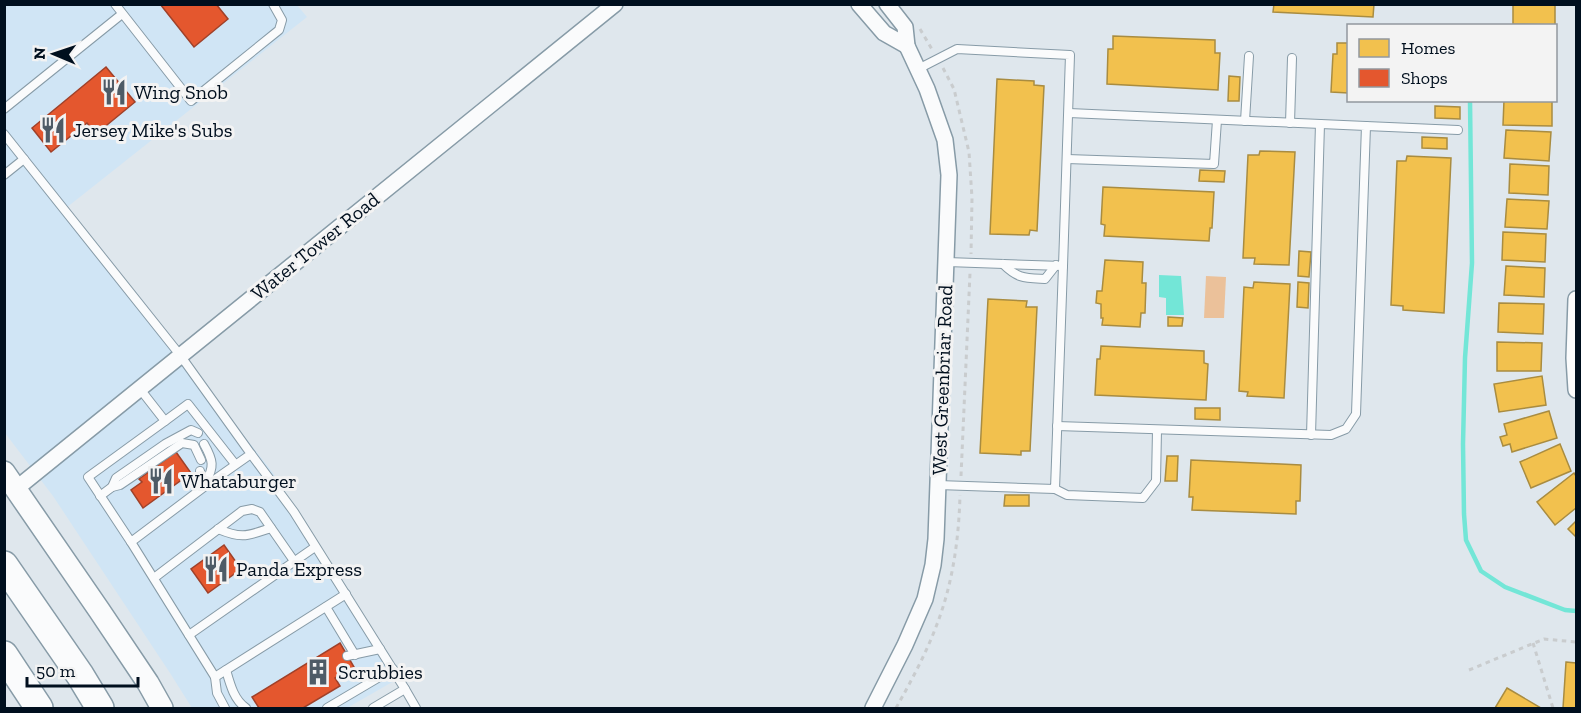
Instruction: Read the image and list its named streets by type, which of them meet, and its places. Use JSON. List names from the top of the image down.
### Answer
{
  "streets": {
    "street": ["Water Tower Road", "West Greenbriar Road"]
  },
  "places": {
    "restaurant": [
      "Wing Snob",
      "Jersey Mike's Subs",
      "Whataburger",
      "Panda Express"
    ],
    "building": ["Scrubbies"]
  },
  "legend": ["Homes", "Shops"],
  "scale_bar": "50 m",
  "north": "left"
}
